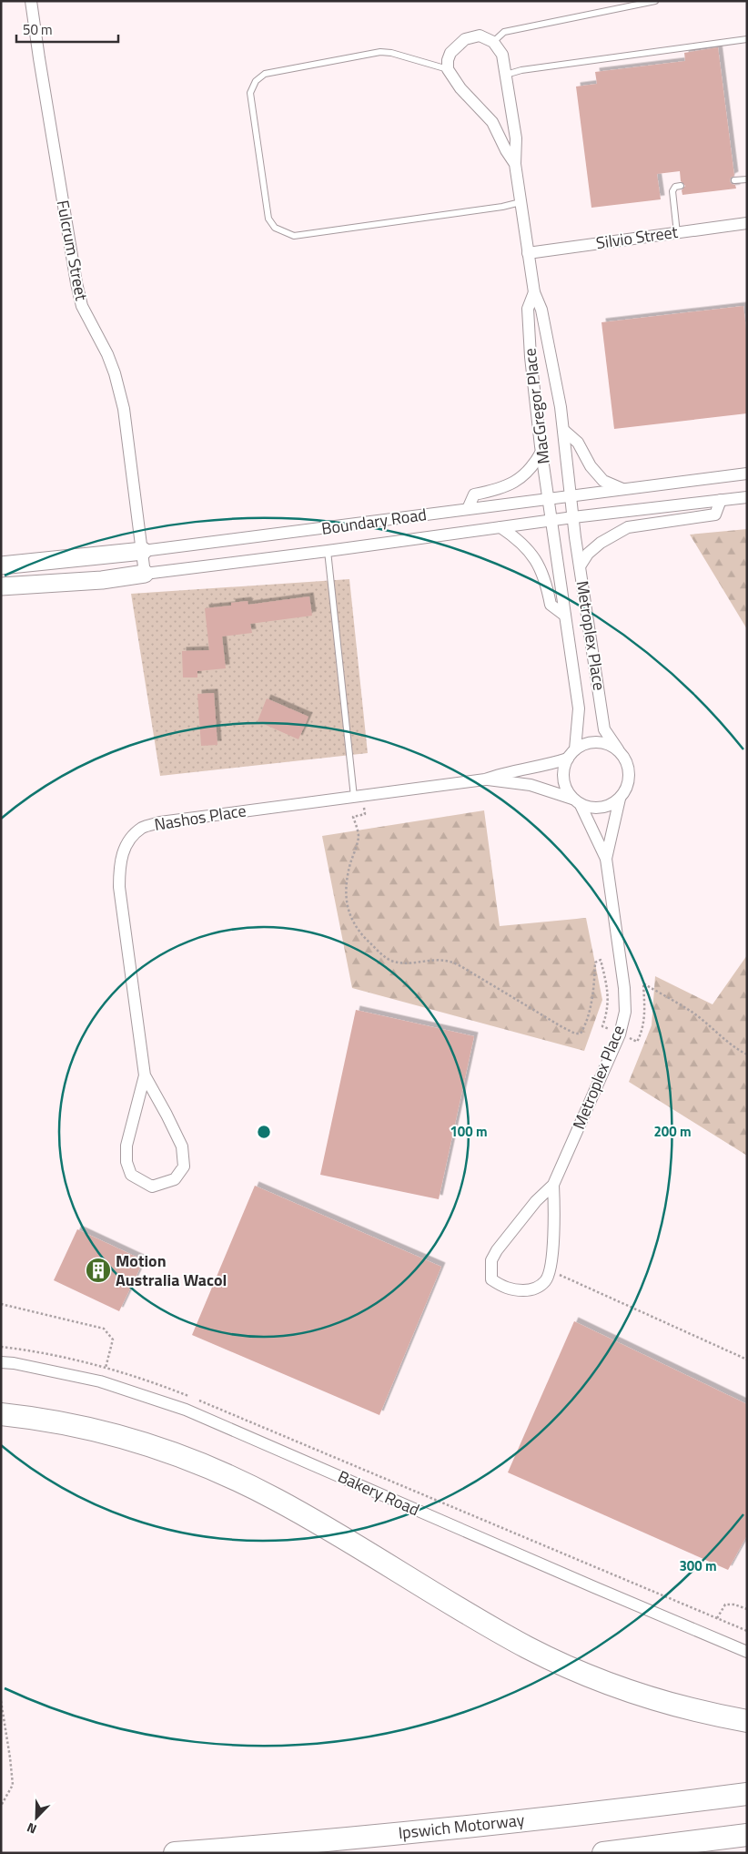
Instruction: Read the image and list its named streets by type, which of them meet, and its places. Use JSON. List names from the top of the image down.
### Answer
{
  "streets": {
    "highway": ["Ipswich Motorway"],
    "street": [
      "Silvio Street",
      "Fulcrum Street",
      "MacGregor Place",
      "Boundary Road",
      "Metroplex Place",
      "Nashos Place",
      "Bakery Road"
    ]
  },
  "crossings": [
    ["Silvio Street", "MacGregor Place"],
    ["Fulcrum Street", "Boundary Road"],
    ["MacGregor Place", "Boundary Road"],
    ["MacGregor Place", "Metroplex Place"],
    ["Boundary Road", "Metroplex Place"],
    ["Metroplex Place", "Nashos Place"]
  ],
  "places": {
    "building": ["Motion Australia Wacol"]
  },
  "scale_bar": "50 m",
  "north": "bottom left",
  "rings": ["100 m", "200 m", "300 m"]
}
